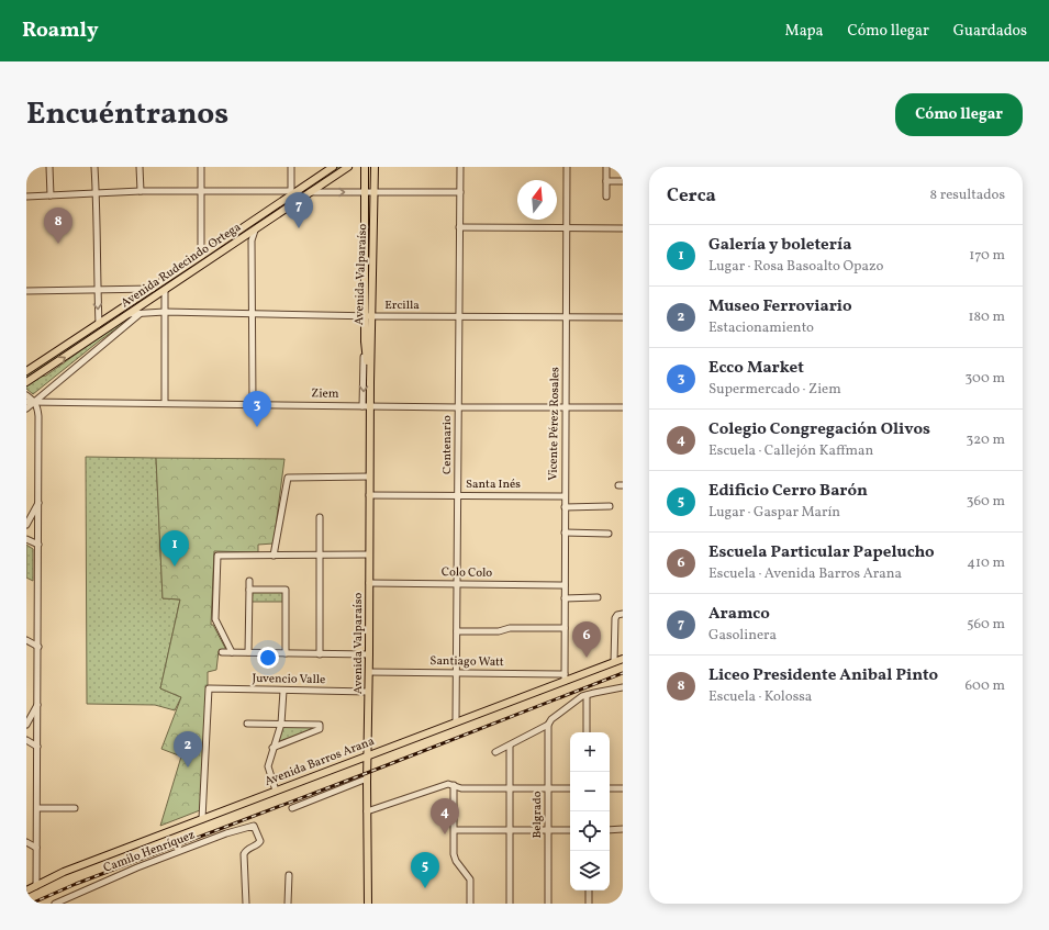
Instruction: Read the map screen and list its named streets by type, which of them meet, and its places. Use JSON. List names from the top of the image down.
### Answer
{
  "streets": {
    "main road": ["Avenida Rudecindo Ortega", "Avenida Valparaíso", "Avenida Barros Arana"],
    "street": [
      "Ercilla",
      "Ziem",
      "Vicente Pérez Rosales",
      "Centenario",
      "Santa Inés",
      "Colo Colo",
      "Santiago Watt",
      "Juvencio Valle",
      "Belgrado",
      "Camilo Henríquez"
    ]
  },
  "crossings": [
    ["Avenida Rudecindo Ortega", "Ercilla"],
    ["Avenida Valparaíso", "Ercilla"],
    ["Avenida Valparaíso", "Ziem"],
    ["Avenida Valparaíso", "Santa Inés"],
    ["Avenida Valparaíso", "Colo Colo"],
    ["Avenida Valparaíso", "Santiago Watt"],
    ["Avenida Valparaíso", "Juvencio Valle"],
    ["Avenida Valparaíso", "Avenida Barros Arana"],
    ["Ercilla", "Vicente Pérez Rosales"],
    ["Ercilla", "Centenario"],
    ["Ziem", "Vicente Pérez Rosales"],
    ["Ziem", "Centenario"],
    ["Vicente Pérez Rosales", "Santa Inés"],
    ["Vicente Pérez Rosales", "Colo Colo"],
    ["Vicente Pérez Rosales", "Santiago Watt"],
    ["Vicente Pérez Rosales", "Avenida Barros Arana"],
    ["Centenario", "Santa Inés"],
    ["Centenario", "Colo Colo"],
    ["Centenario", "Santiago Watt"],
    ["Centenario", "Avenida Barros Arana"],
    ["Santiago Watt", "Avenida Barros Arana"],
    ["Juvencio Valle", "Avenida Barros Arana"]
  ],
  "north": "top",
  "page": {
    "header": "Roamly",
    "nav": ["Mapa", "Cómo llegar", "Guardados"],
    "title": "Encuéntranos",
    "buttons": "Cómo llegar",
    "heading": ["Cerca", "8 resultados"],
    "pins": [
      "7",
      "8",
      "3",
      "1",
      "6",
      "2",
      "4",
      "5"
    ],
    "list": [
      {
        "mark": "1",
        "name": "Galería y boletería",
        "note": "Lugar · Rosa Basoalto Opazo",
        "value": "170 m"
      },
      {
        "mark": "2",
        "name": "Museo Ferroviario",
        "note": "Estacionamiento",
        "value": "180 m"
      },
      {
        "mark": "3",
        "name": "Ecco Market",
        "note": "Supermercado · Ziem",
        "value": "300 m"
      },
      {
        "mark": "4",
        "name": "Colegio Congregación Olivos",
        "note": "Escuela · Callejón Kaffman",
        "value": "320 m"
      },
      {
        "mark": "5",
        "name": "Edificio Cerro Barón",
        "note": "Lugar · Gaspar Marín",
        "value": "360 m"
      },
      {
        "mark": "6",
        "name": "Escuela Particular Papelucho",
        "note": "Escuela · Avenida Barros Arana",
        "value": "410 m"
      },
      {
        "mark": "7",
        "name": "Aramco",
        "note": "Gasolinera",
        "value": "560 m"
      },
      {
        "mark": "8",
        "name": "Liceo Presidente Anibal Pinto",
        "note": "Escuela · Kolossa",
        "value": "600 m"
      }
    ],
    "map_buttons": ["+", "−"]
  }
}
